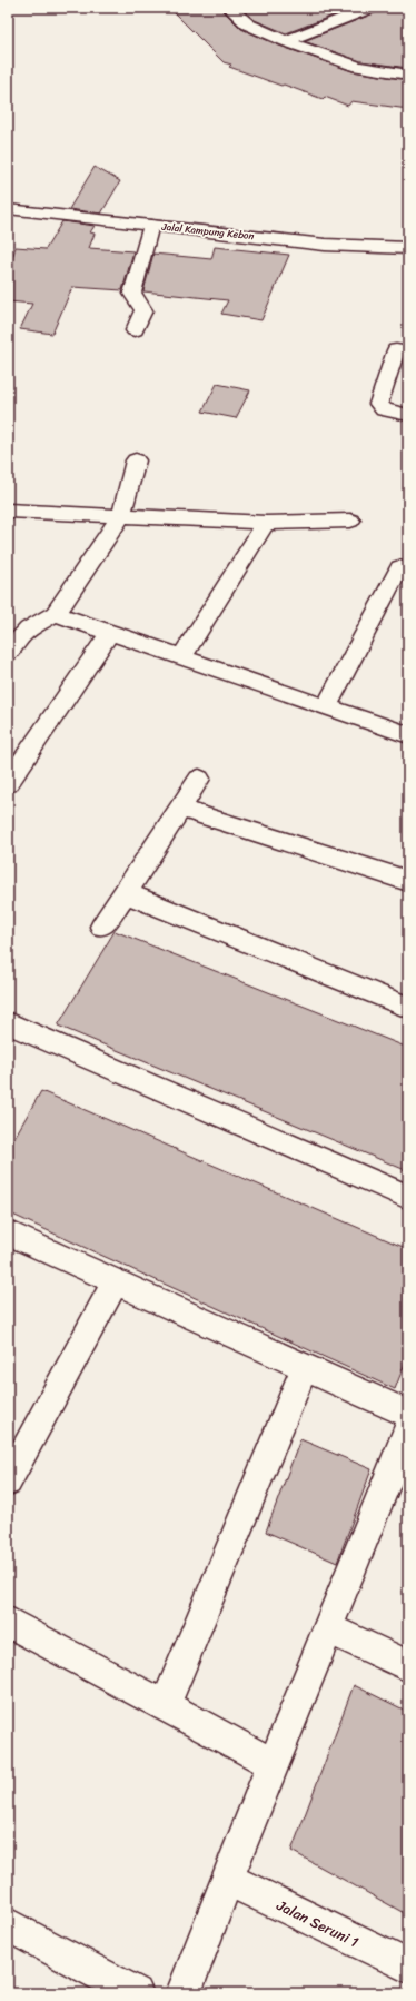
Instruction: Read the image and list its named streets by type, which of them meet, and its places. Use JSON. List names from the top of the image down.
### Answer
{
  "streets": {
    "street": ["Jalal Kampung Kebon", "Jalan Seruni 1"]
  }
}
